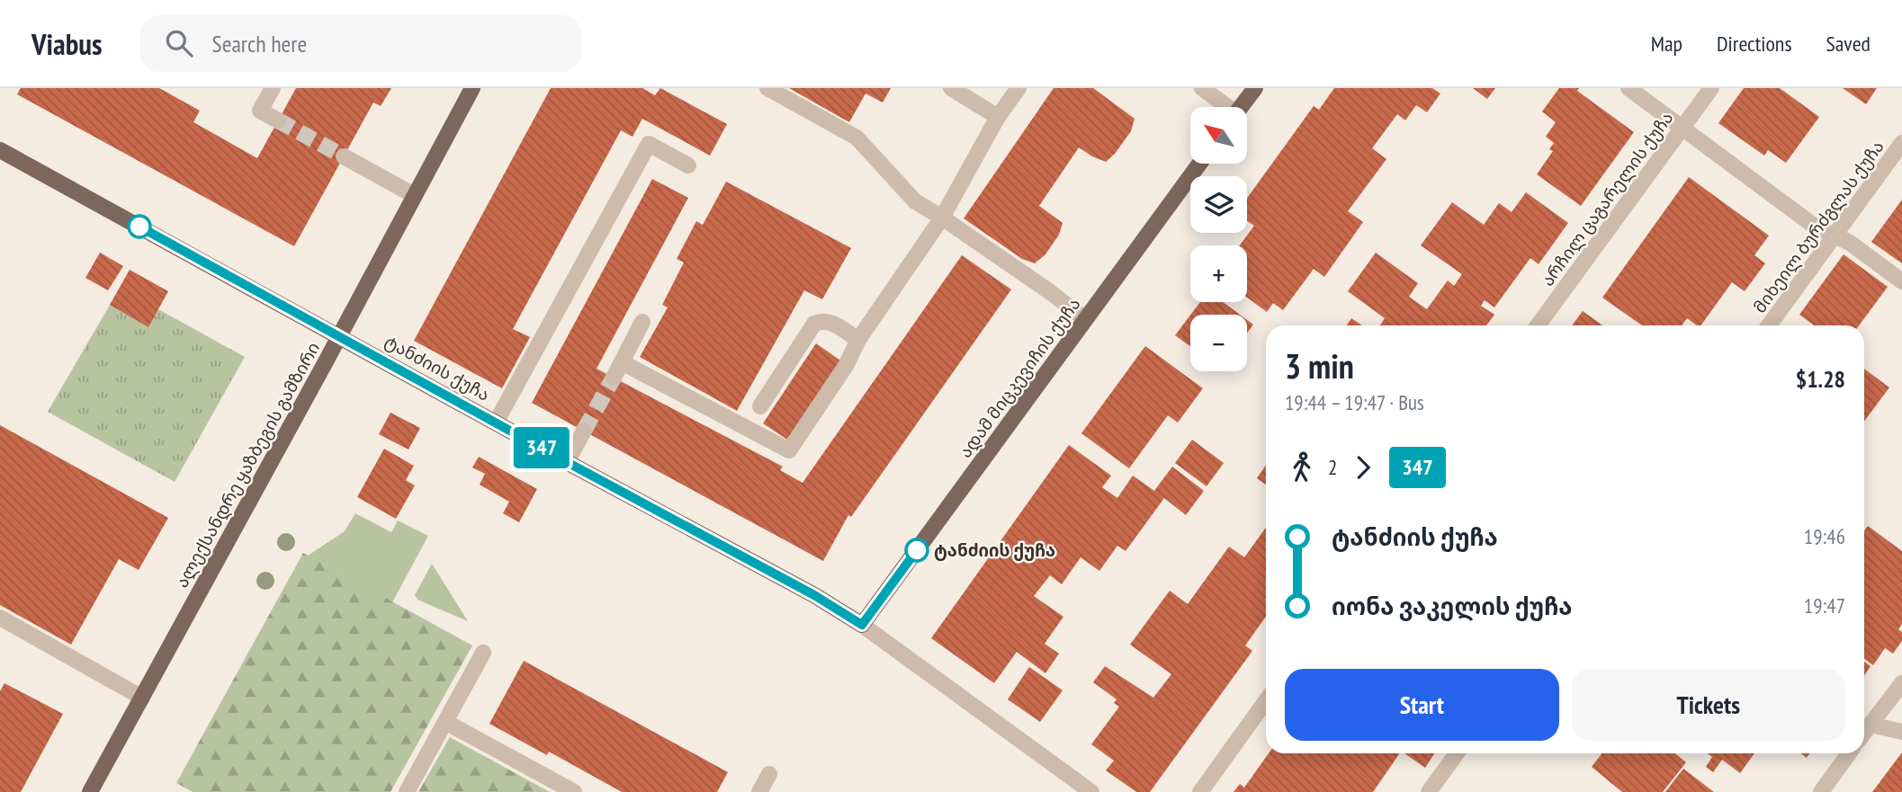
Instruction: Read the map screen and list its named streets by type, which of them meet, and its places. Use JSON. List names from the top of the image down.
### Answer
{
  "streets": {
    "main road": ["ტანძიის ქუჩა", "ადამ მიცკევიჩის ქუჩა", "ალექსანდრე ყაზბეგის გამზირი"],
    "street": ["არჩილ ცაგარელის ქუჩა", "მიხეილ ბურძგლას ქუჩა"]
  },
  "crossings": [
    ["ტანძიის ქუჩა", "ადამ მიცკევიჩის ქუჩა"],
    ["ტანძიის ქუჩა", "ალექსანდრე ყაზბეგის გამზირი"]
  ],
  "places": ["ტანძიის ქუჩა"],
  "lines": ["bus line 347"],
  "north": "top left",
  "page": {
    "header": "Viabus",
    "search": "Search here",
    "nav": ["Map", "Directions", "Saved"],
    "on_map": "347",
    "map_buttons": ["+", "−"],
    "heading": ["3 min", "19:44 – 19:47 · Bus", "$1.28"],
    "legs": ["2", "347"],
    "list": [
      {
        "name": "ტანძიის ქუჩა",
        "value": "19:46"
      },
      {
        "name": "იონა ვაკელის ქუჩა",
        "value": "19:47"
      }
    ],
    "buttons": ["Start", "Tickets"]
  }
}
